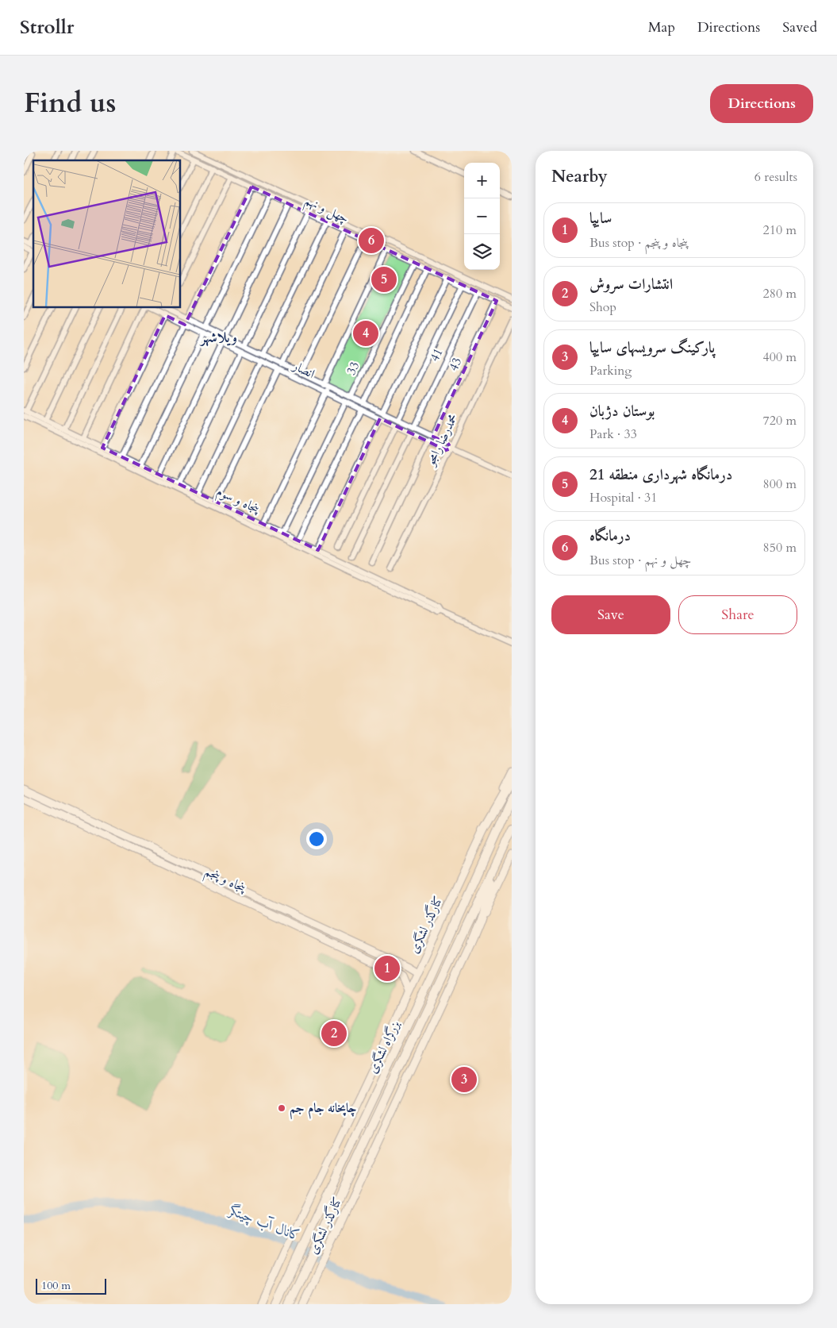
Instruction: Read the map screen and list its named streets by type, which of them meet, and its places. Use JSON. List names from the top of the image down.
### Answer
{
  "streets": {
    "highway": ["بزرگراه لشگری"],
    "main road": ["پنجاه و پنجم", "کنارگذر لشگری"],
    "street": [
      "چهل و نهم",
      "41",
      "43",
      "33",
      "انصار",
      "محمدرضا رامجو",
      "پنجاه و سوم"
    ]
  },
  "crossings": [
    ["چهل و نهم", "41"],
    ["چهل و نهم", "43"],
    ["چهل و نهم", "33"],
    ["41", "انصار"],
    ["43", "انصار"],
    ["33", "انصار"],
    ["انصار", "محمدرضا رامجو"],
    ["پنجاه و پنجم", "کنارگذر لشگری"]
  ],
  "districts": ["ویلاشهر"],
  "water": ["کانال آب چیتگر"],
  "places": ["چاپخانه جام جم"],
  "scale_bar": "100 m",
  "page": {
    "header": "Strollr",
    "nav": ["Map", "Directions", "Saved"],
    "title": "Find us",
    "buttons": [
      "Directions",
      ["Save", "Share"]
    ],
    "heading": ["Nearby", "6 results"],
    "map_buttons": ["+", "−"],
    "list": [
      {
        "mark": "1",
        "name": "سایپا",
        "note": "Bus stop · پنجاه و پنجم",
        "value": "210 m"
      },
      {
        "mark": "2",
        "name": "انتشارات سروش",
        "note": "Shop",
        "value": "280 m"
      },
      {
        "mark": "3",
        "name": "پارکینگ سرویسهای سایپا",
        "note": "Parking",
        "value": "400 m"
      },
      {
        "mark": "4",
        "name": "بوستان دژبان",
        "note": "Park · 33",
        "value": "720 m"
      },
      {
        "mark": "5",
        "name": "درمانگاه شهرداری منطقه 21",
        "note": "Hospital · 31",
        "value": "800 m"
      },
      {
        "mark": "6",
        "name": "درمانگاه",
        "note": "Bus stop · چهل و نهم",
        "value": "850 m"
      }
    ],
    "pins": [
      "6",
      "5",
      "4",
      "1",
      "2",
      "3"
    ],
    "scale": "100 m"
  }
}
